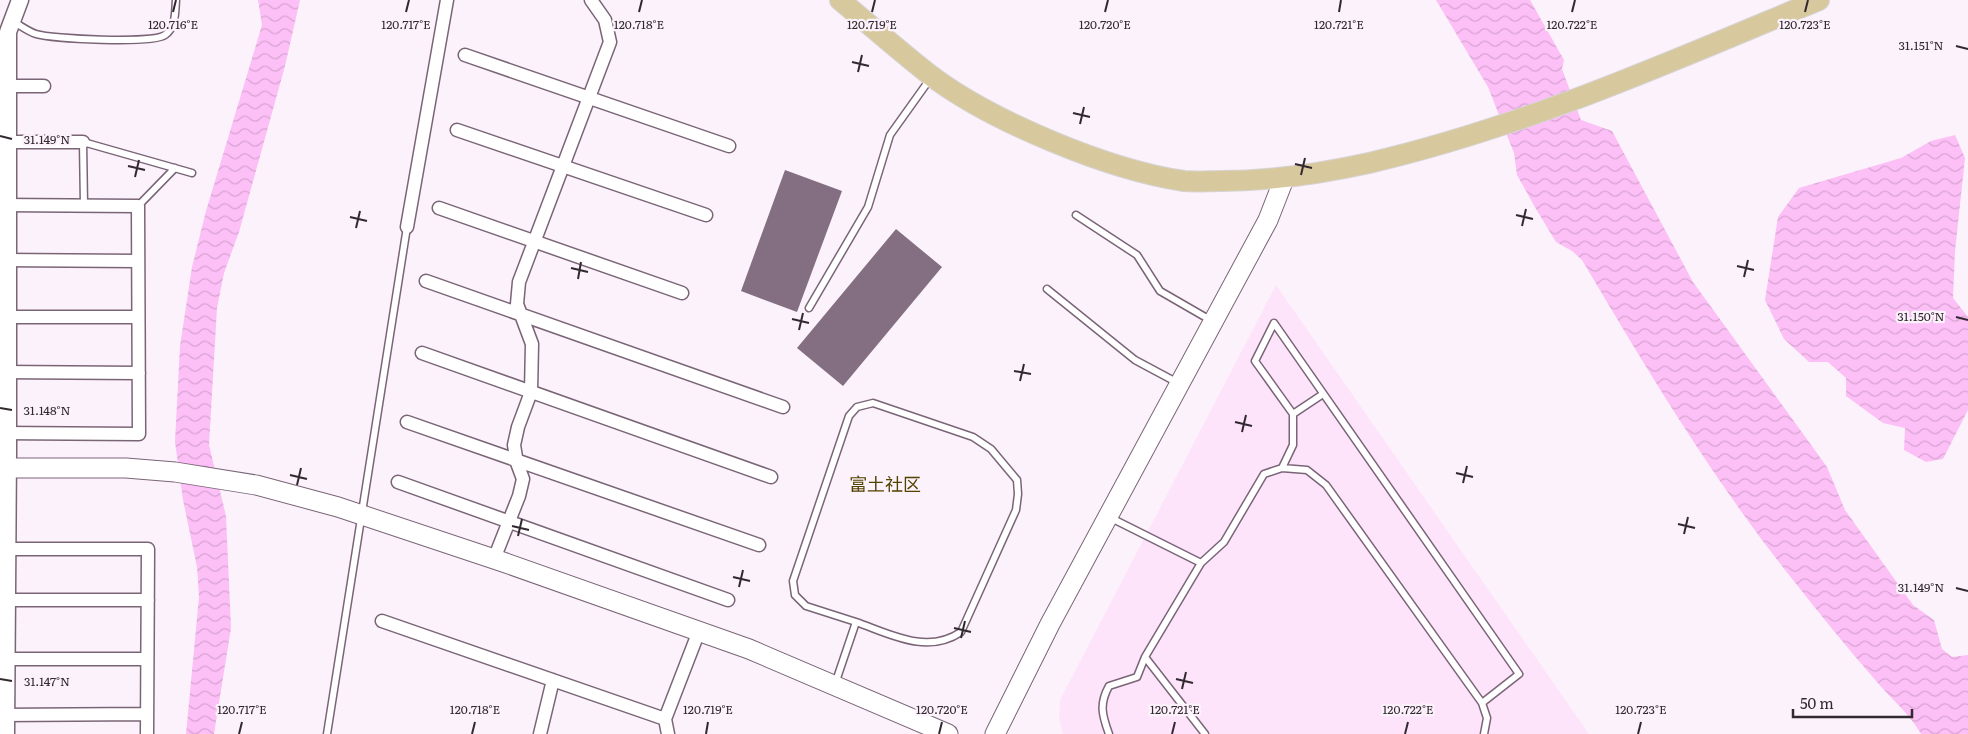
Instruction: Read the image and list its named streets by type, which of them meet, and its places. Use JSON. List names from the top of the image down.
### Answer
{
  "districts": ["富土社区"],
  "scale_bar": "50 m",
  "coordinates": [
    "120.716°E",
    "120.717°E",
    "120.718°E",
    "120.719°E",
    "120.720°E",
    "120.721°E",
    "120.722°E",
    "120.723°E",
    "31.151°N",
    "31.149°N",
    "31.150°N",
    "31.148°N",
    "31.147°N"
  ]
}
